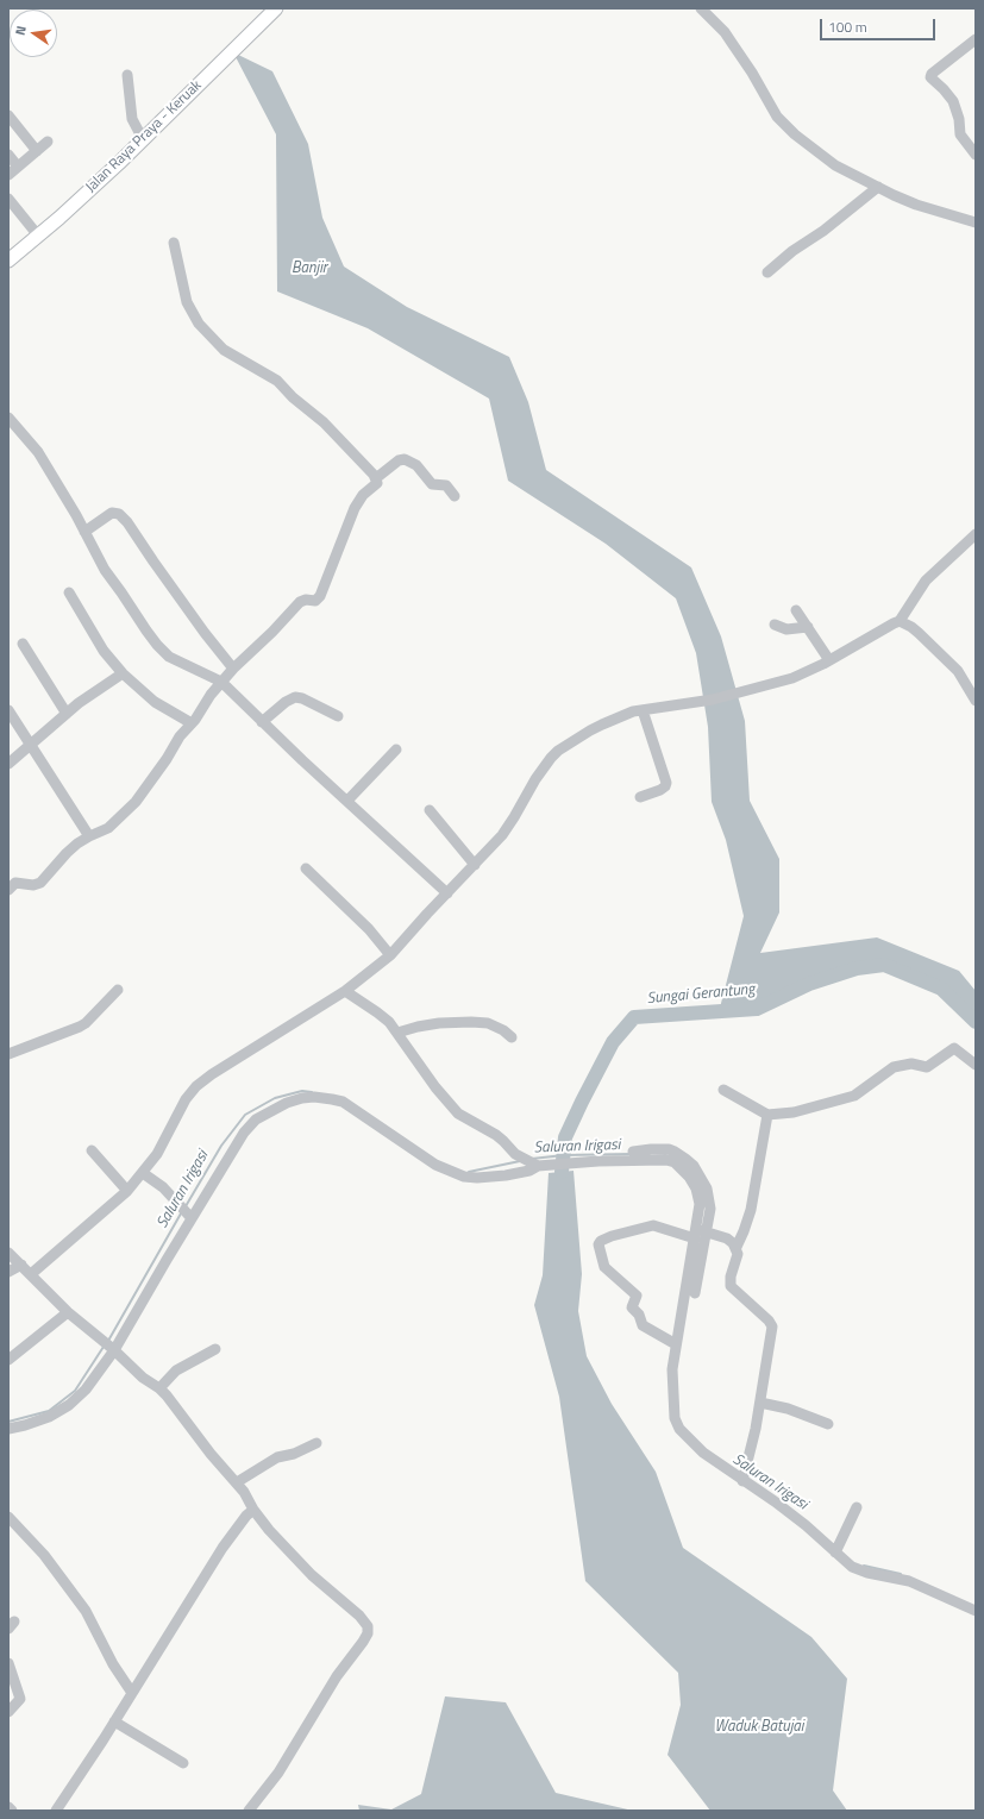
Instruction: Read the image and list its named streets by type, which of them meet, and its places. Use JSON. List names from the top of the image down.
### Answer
{
  "streets": {
    "main road": ["Jalan Raya Praya - Keruak"]
  },
  "water": [
    "Banjir",
    "Sungai Gerantung",
    "Saluran Irigasi",
    "Waduk Batujai"
  ],
  "scale_bar": "100 m",
  "north": "left"
}
